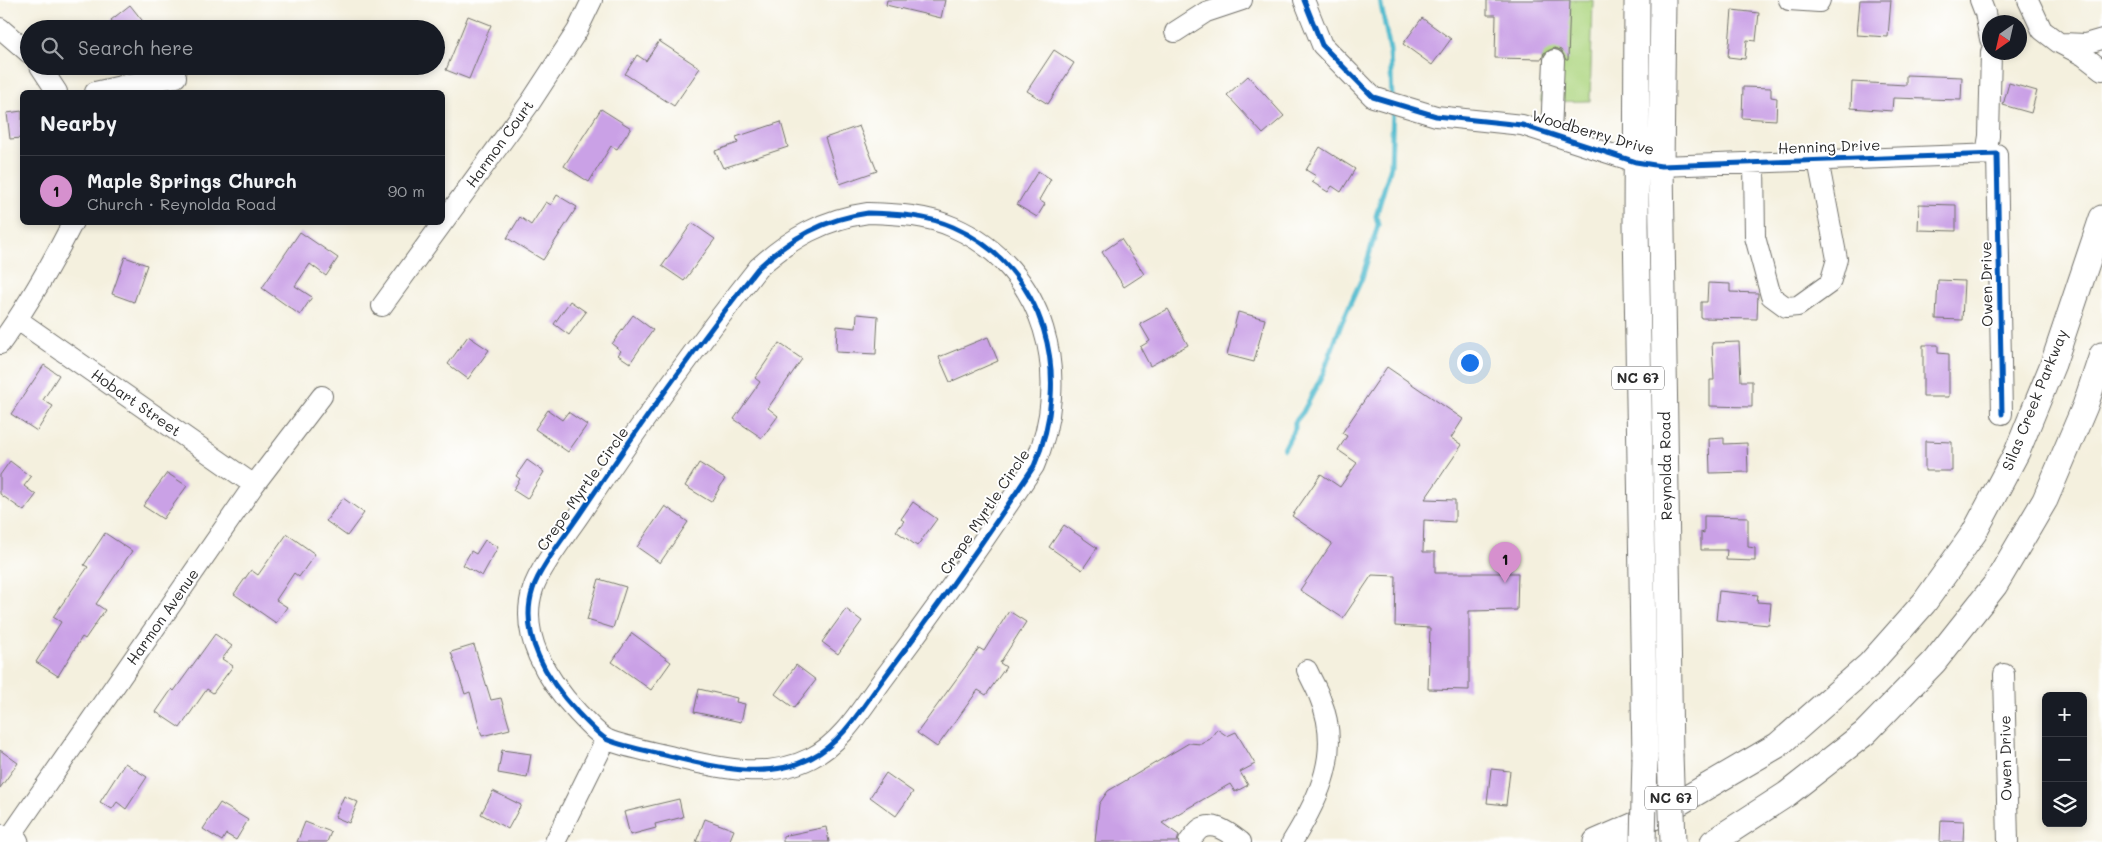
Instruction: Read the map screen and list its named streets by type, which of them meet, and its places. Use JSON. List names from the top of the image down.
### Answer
{
  "streets": {
    "main road": ["NC 67", "Silas Creek Parkway", "Reynolda Road"],
    "street": [
      "Woodberry Drive",
      "Harmon Court",
      "Henning Drive",
      "Owen Drive",
      "Hobart Street",
      "Crepe Myrtle Circle",
      "Harmon Avenue"
    ]
  },
  "crossings": [
    ["Woodberry Drive", "Henning Drive"],
    ["Woodberry Drive", "Reynolda Road"],
    ["Henning Drive", "Owen Drive"],
    ["Henning Drive", "Reynolda Road"],
    ["Hobart Street", "Harmon Avenue"]
  ],
  "north": "bottom left",
  "page": {
    "search": "Search here",
    "heading": "Nearby",
    "list": [
      {
        "mark": "1",
        "name": "Maple Springs Church",
        "note": "Church · Reynolda Road",
        "value": "90 m"
      }
    ],
    "pins": "1",
    "map_buttons": ["+", "−"]
  }
}
